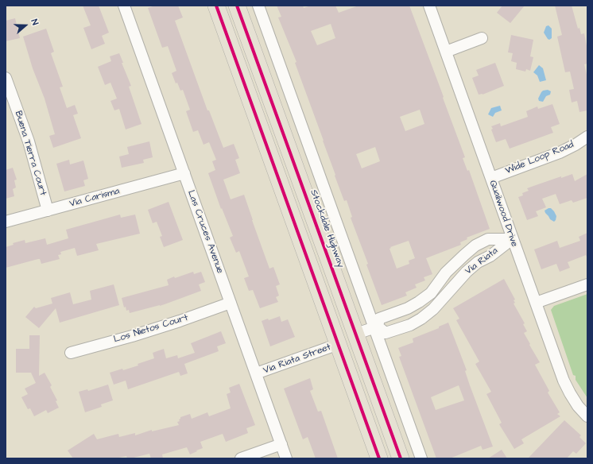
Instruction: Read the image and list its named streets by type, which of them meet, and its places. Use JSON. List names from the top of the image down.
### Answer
{
  "streets": {
    "main road": ["Stockdale Highway"],
    "street": [
      "Buena Tierra Court",
      "Wide Loop Road",
      "Via Carisma",
      "Quailwood Drive",
      "Las Cruces Avenue",
      "Via Riata",
      "Los Nietos Court",
      "Via Riata Street"
    ]
  },
  "crossings": [
    ["Buena Tierra Court", "Via Carisma"],
    ["Wide Loop Road", "Quailwood Drive"],
    ["Via Carisma", "Las Cruces Avenue"],
    ["Quailwood Drive", "Via Riata"],
    ["Las Cruces Avenue", "Los Nietos Court"],
    ["Las Cruces Avenue", "Via Riata Street"]
  ],
  "north": "right"
}
